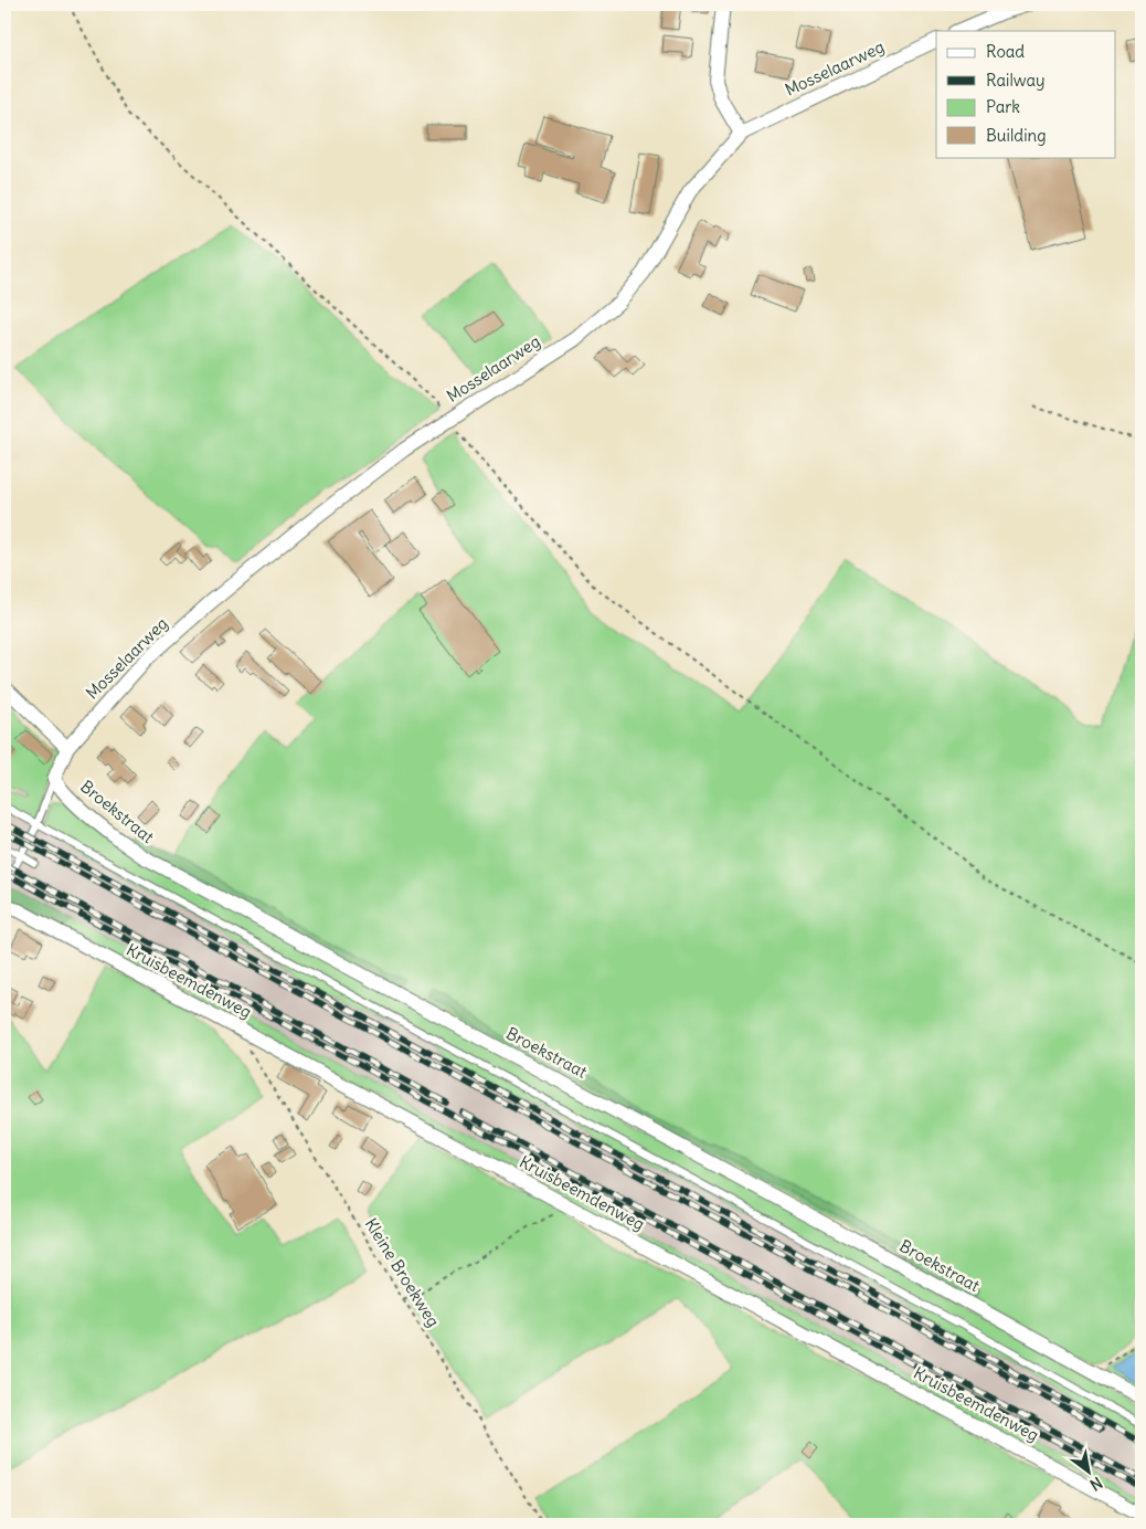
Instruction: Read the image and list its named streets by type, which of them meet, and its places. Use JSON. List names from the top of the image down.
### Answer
{
  "streets": {
    "street": ["Mosselaarweg", "Broekstraat", "Kruisbeemdenweg"],
    "path": ["Kleine Broekweg"]
  },
  "crossings": [
    ["Kruisbeemdenweg", "Kleine Broekweg"]
  ],
  "legend": [
    "Road",
    "Railway",
    "Park",
    "Building"
  ],
  "north": "bottom right"
}
